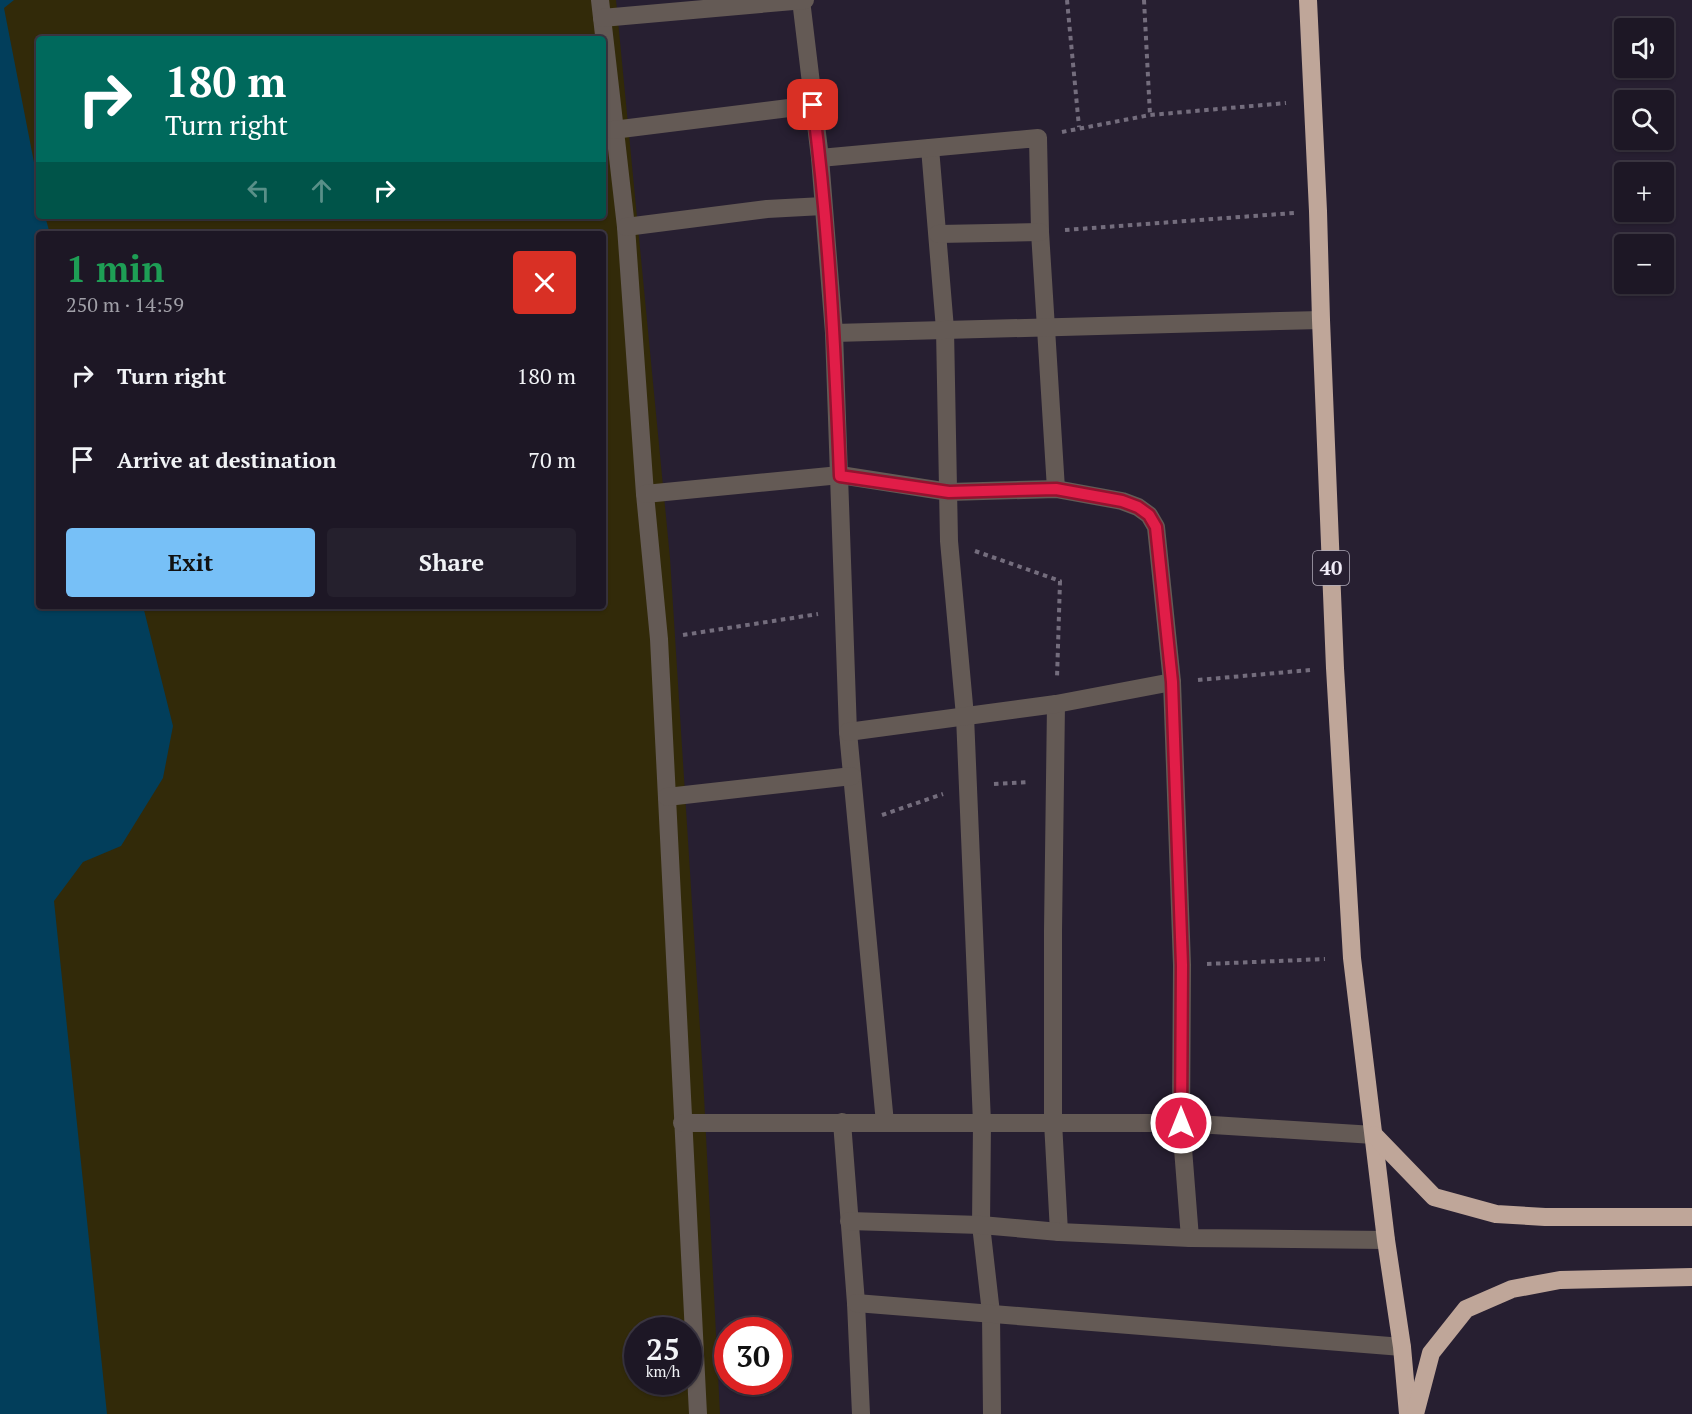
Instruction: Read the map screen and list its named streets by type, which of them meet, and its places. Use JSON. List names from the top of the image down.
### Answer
{
  "streets": {
    "highway": ["40"]
  },
  "page": {
    "map_buttons": ["+", "−"],
    "turn": ["180 m", "Turn right"],
    "heading": ["1 min", "250 m · 14:59"],
    "list": [
      {
        "name": "Turn right",
        "value": "180 m"
      },
      {
        "name": "Arrive at destination",
        "value": "70 m"
      }
    ],
    "buttons": ["Exit", "Share"],
    "speed": "25 km/h",
    "limit": "30"
  }
}
